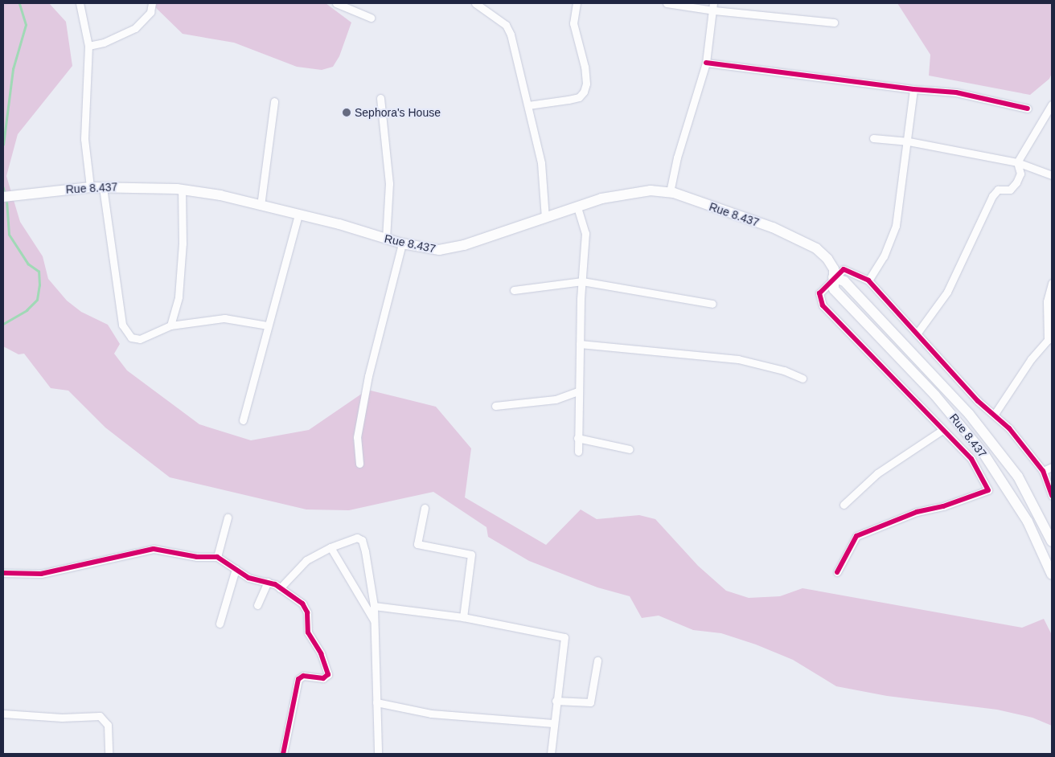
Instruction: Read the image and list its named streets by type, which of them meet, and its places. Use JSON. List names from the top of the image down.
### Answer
{
  "streets": {
    "main road": ["Rue 8.437"]
  },
  "places": ["Sephora's House"]
}
